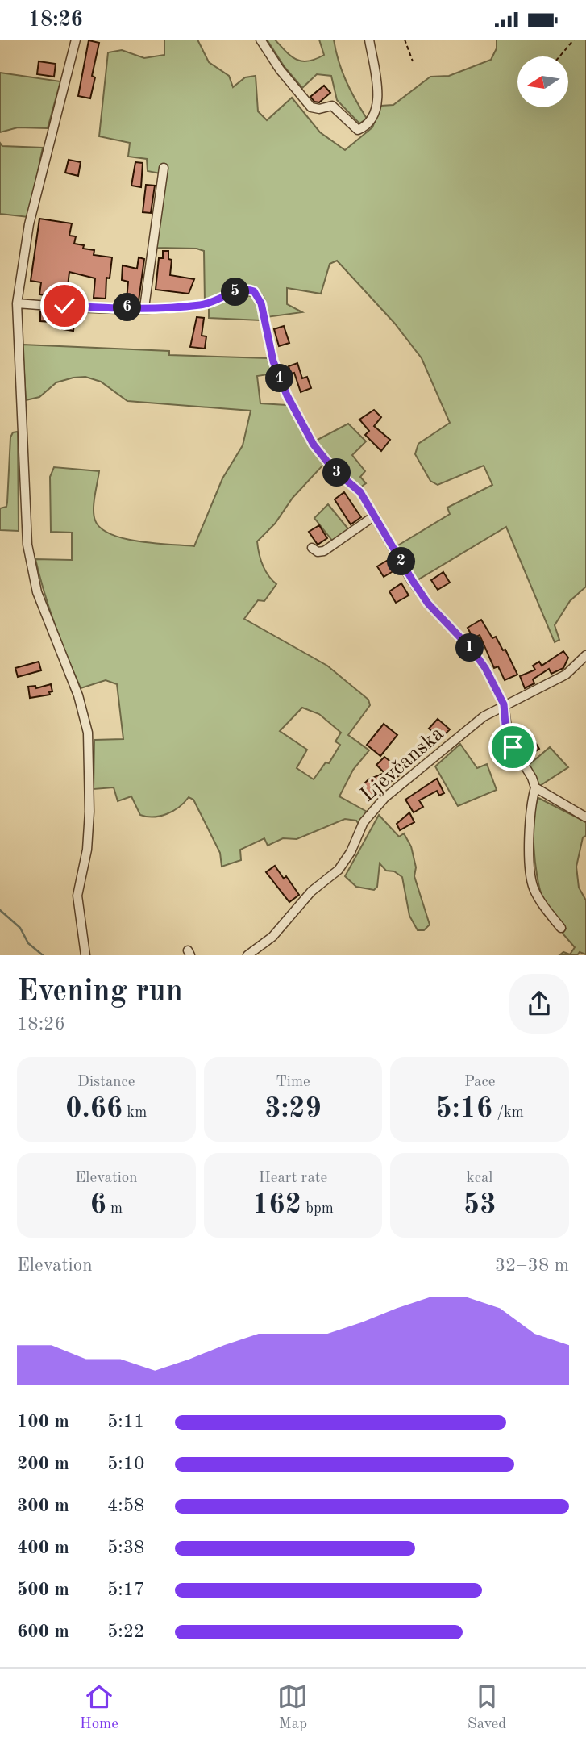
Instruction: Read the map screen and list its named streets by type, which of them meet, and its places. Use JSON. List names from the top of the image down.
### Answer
{
  "streets": {
    "street": ["Ljevčanska"]
  },
  "north": "left",
  "page": {
    "status": "18:26",
    "pins": [
      "5",
      "6",
      "4",
      "3",
      "2",
      "1"
    ],
    "heading": ["Evening run", "18:26"],
    "stats": [
      ["Distance", "0.66 km"],
      ["Time", "3:29"],
      ["Pace", "5:16 /km"],
      ["Elevation", "6 m"],
      ["Heart rate", "162 bpm"],
      ["kcal", "53"]
    ],
    "chart": ["Elevation", "32–38 m"],
    "list": [
      {
        "name": "100 m",
        "note": "5:11"
      },
      {
        "name": "200 m",
        "note": "5:10"
      },
      {
        "name": "300 m",
        "note": "4:58"
      },
      {
        "name": "400 m",
        "note": "5:38"
      },
      {
        "name": "500 m",
        "note": "5:17"
      },
      {
        "name": "600 m",
        "note": "5:22"
      }
    ],
    "tabs": ["Home", "Map", "Saved"]
  }
}
